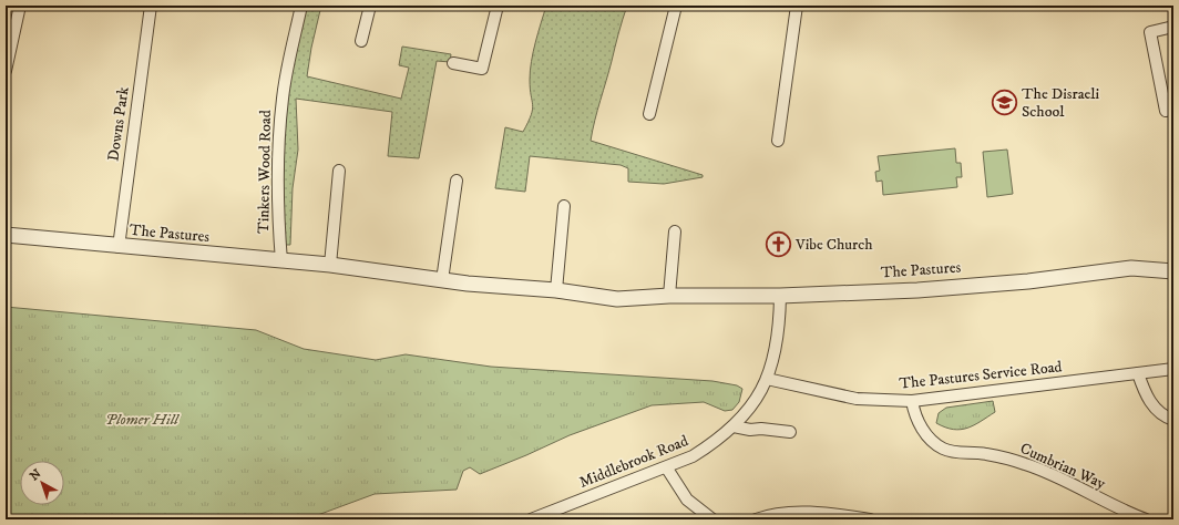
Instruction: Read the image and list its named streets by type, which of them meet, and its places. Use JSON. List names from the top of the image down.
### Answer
{
  "streets": {
    "street": [
      "Downs Park",
      "Tinkers Wood Road",
      "The Pastures",
      "The Pastures Service Road",
      "Middlebrook Road",
      "Cumbrian Way"
    ]
  },
  "crossings": [
    ["Downs Park", "The Pastures"],
    ["Tinkers Wood Road", "The Pastures"],
    ["The Pastures", "Middlebrook Road"],
    ["The Pastures Service Road", "Middlebrook Road"],
    ["The Pastures Service Road", "Cumbrian Way"]
  ],
  "parks": ["Plomer Hill"],
  "places": {
    "school or university": ["The Disraeli School"],
    "church": ["Vibe Church"]
  },
  "north": "top left"
}
